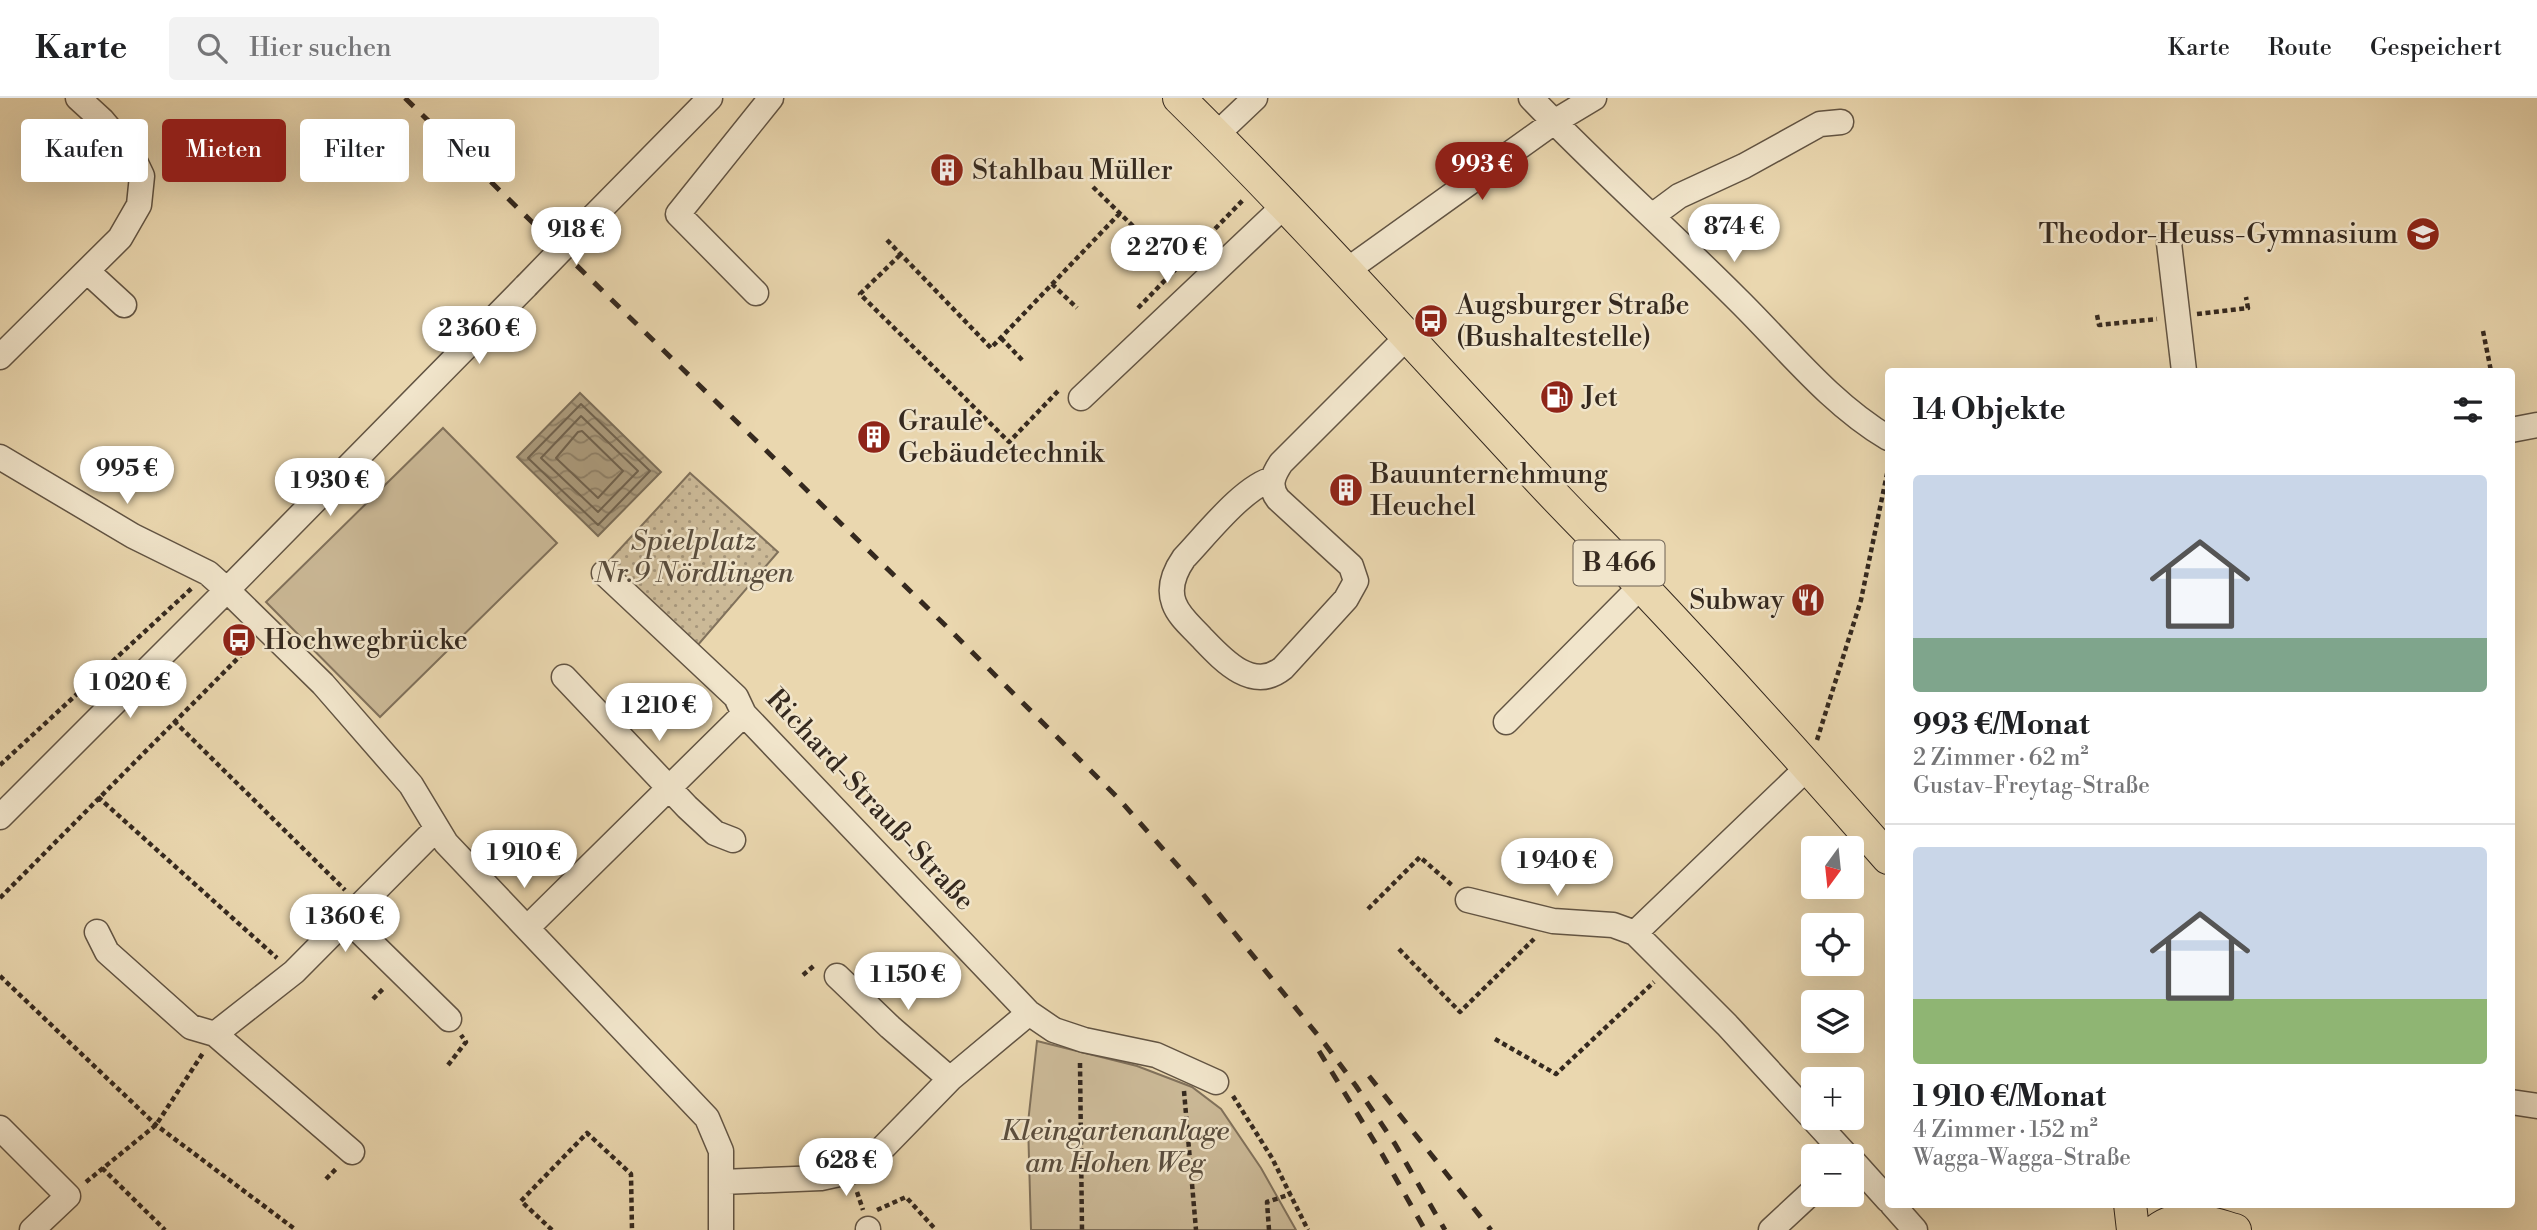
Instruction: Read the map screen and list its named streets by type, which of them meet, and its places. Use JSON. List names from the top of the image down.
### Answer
{
  "streets": {
    "main road": ["B 466"],
    "street": ["Richard-Strauß-Straße"]
  },
  "parks": ["Spielplatz Nr.9 Nördlingen", "Kleingartenanlage am Hohen Weg"],
  "places": {
    "building": ["Stahlbau Müller", "Graule Gebäudetechnik", "Bauunternehmung Heuchel"],
    "school or university": ["Theodor-Heuss-Gymnasium"],
    "bus stop": ["Augsburger Straße (Bushaltestelle)", "Hochwegbrücke"],
    "fuel station": ["Jet"],
    "restaurant": ["Subway"]
  },
  "north": "bottom",
  "page": {
    "header": "Karte",
    "search": "Hier suchen",
    "nav": ["Karte", "Route", "Gespeichert"],
    "chip": [
      "Kaufen",
      "Mieten",
      "Filter",
      "Neu"
    ],
    "price": [
      "993 €",
      "874 €",
      "918 €",
      "2 270 €",
      "2 360 €",
      "995 €",
      "1 930 €",
      "1 020 €",
      "1 210 €",
      "1 910 €",
      "1 940 €",
      "1 360 €",
      "1 150 €",
      "628 €"
    ],
    "heading": "14 Objekte",
    "list": [
      {
        "name": "993 €/Monat",
        "note": "2 Zimmer · 62 m² · Gustav-Freytag-Straße"
      },
      {
        "name": "1 910 €/Monat",
        "note": "4 Zimmer · 152 m² · Wagga-Wagga-Straße"
      }
    ],
    "map_buttons": ["+", "−"]
  }
}
